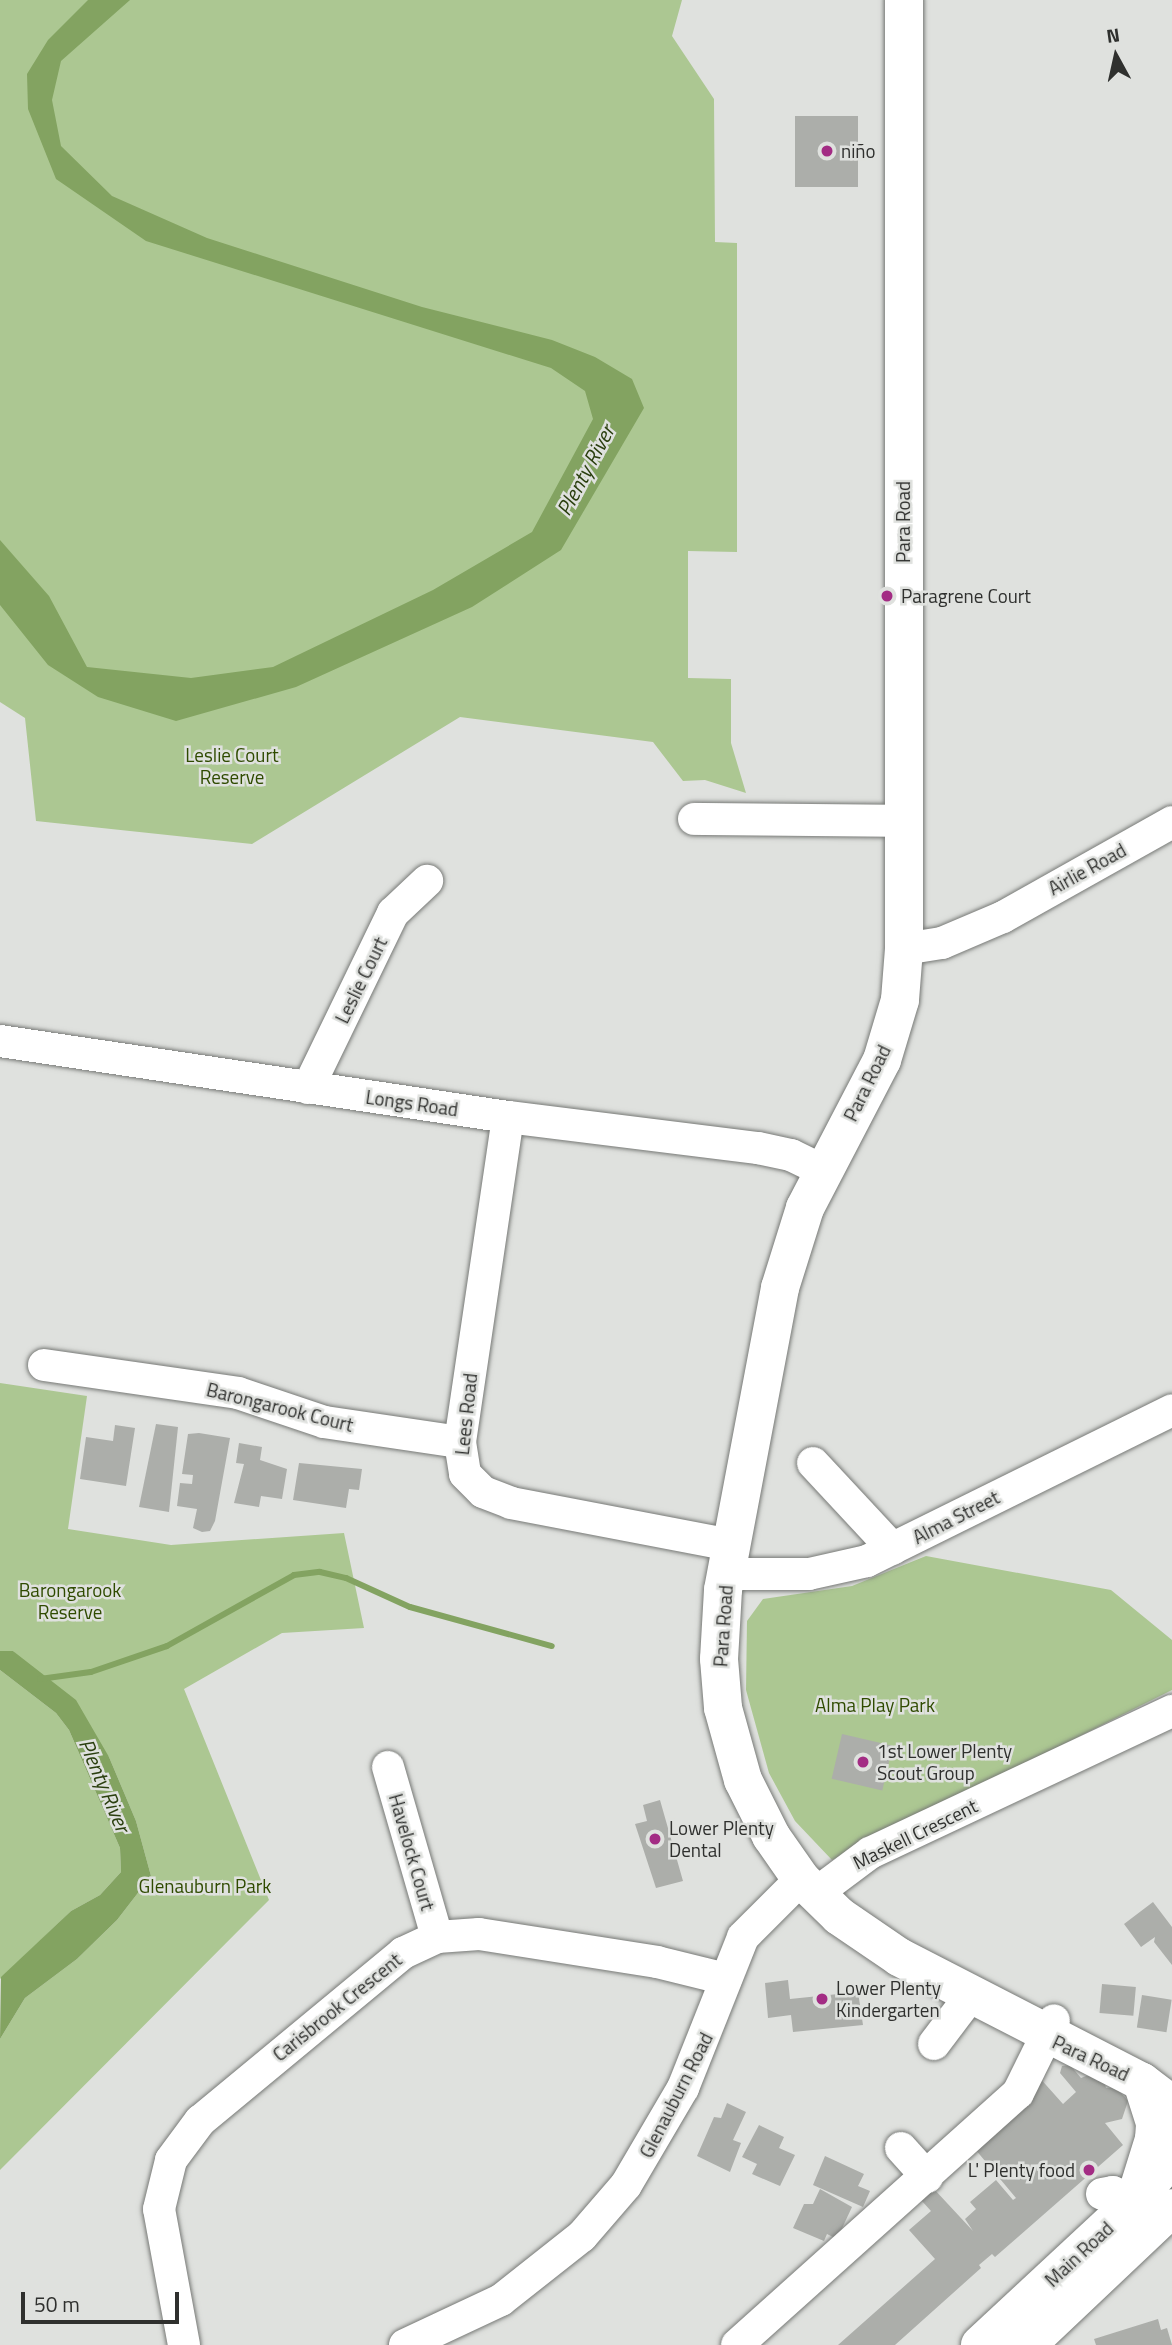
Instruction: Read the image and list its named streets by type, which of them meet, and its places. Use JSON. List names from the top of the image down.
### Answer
{
  "streets": {
    "main road": ["Para Road", "Main Road"],
    "street": [
      "Airlie Road",
      "Leslie Court",
      "Longs Road",
      "Barongarook Court",
      "Lees Road",
      "Alma Street",
      "Maskell Crescent",
      "Havelock Court",
      "Carisbrook Crescent",
      "Glenauburn Road"
    ]
  },
  "crossings": [
    ["Para Road", "Airlie Road"],
    ["Para Road", "Longs Road"],
    ["Para Road", "Lees Road"],
    ["Para Road", "Alma Street"],
    ["Para Road", "Maskell Crescent"],
    ["Para Road", "Glenauburn Road"],
    ["Leslie Court", "Longs Road"],
    ["Longs Road", "Lees Road"],
    ["Barongarook Court", "Lees Road"],
    ["Lees Road", "Alma Street"],
    ["Maskell Crescent", "Glenauburn Road"],
    ["Havelock Court", "Carisbrook Crescent"],
    ["Carisbrook Crescent", "Glenauburn Road"]
  ],
  "water": ["Plenty River"],
  "parks": [
    "Leslie Court Reserve",
    "Barongarook Reserve",
    "Alma Play Park",
    "Glenauburn Park"
  ],
  "places": [
    "niño",
    "Paragrene Court",
    "1st Lower Plenty Scout Group",
    "Lower Plenty Dental",
    "Lower Plenty Kindergarten",
    "L' Plenty food"
  ],
  "scale_bar": "50 m",
  "north": "top"
}
